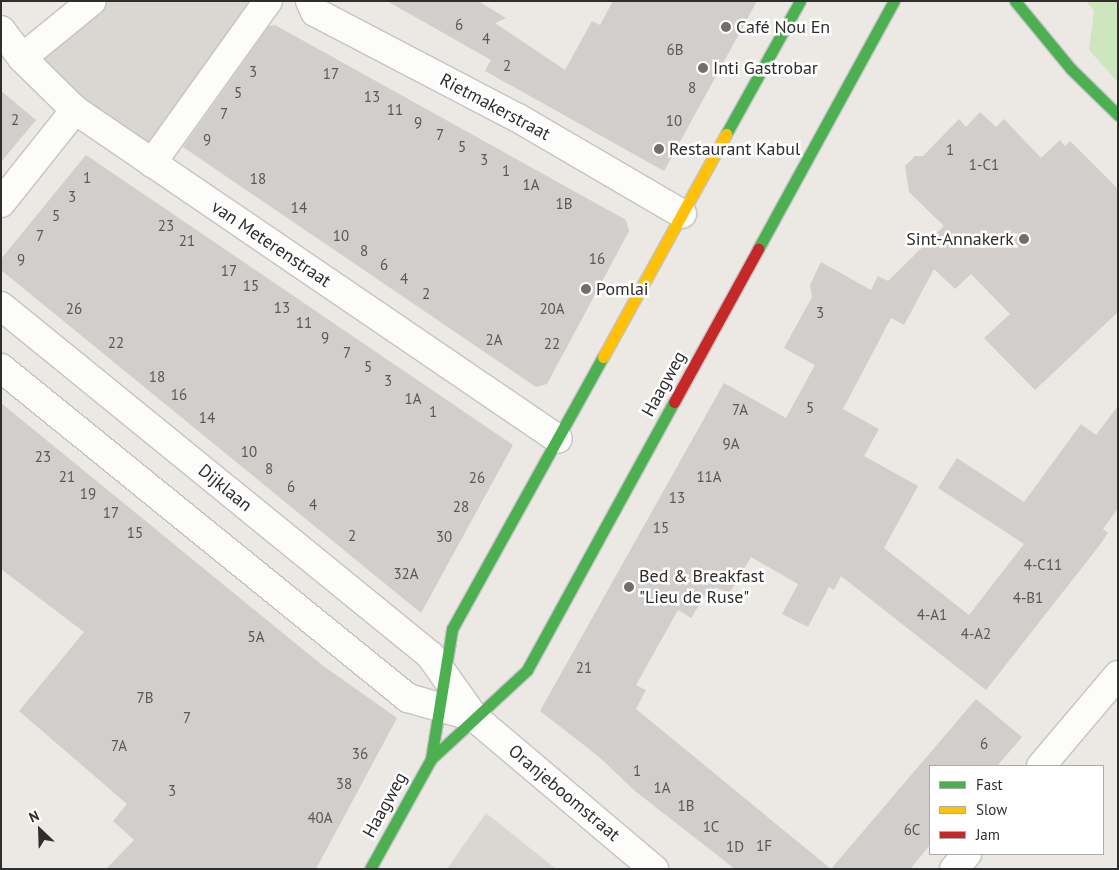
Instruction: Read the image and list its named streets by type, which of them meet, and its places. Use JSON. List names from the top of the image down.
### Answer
{
  "streets": {
    "main road": ["Haagweg"],
    "street": [
      "Rietmakerstraat",
      "van Meterenstraat",
      "Dijklaan",
      "Oranjeboomstraat"
    ]
  },
  "crossings": [
    ["Rietmakerstraat", "Haagweg"],
    ["van Meterenstraat", "Haagweg"],
    ["Haagweg", "Dijklaan"],
    ["Haagweg", "Oranjeboomstraat"],
    ["Dijklaan", "Oranjeboomstraat"]
  ],
  "places": [
    "Café Nou En",
    "Inti Gastrobar",
    "Restaurant Kabul",
    "Sint-Annakerk",
    "Pomlai",
    "Bed & Breakfast \"Lieu de Ruse\""
  ],
  "house_numbers": [
    "6",
    "4",
    "6B",
    "2",
    "3",
    "17",
    "8",
    "5",
    "13",
    "11",
    "7",
    "2",
    "10",
    "9",
    "7",
    "9",
    "5",
    "1",
    "3",
    "1-C1",
    "1",
    "1",
    "18",
    "1A",
    "3",
    "1B",
    "14",
    "5",
    "23",
    "7",
    "10",
    "21",
    "8",
    "16",
    "9",
    "6",
    "17",
    "4",
    "15",
    "2",
    "13",
    "26",
    "20A",
    "3",
    "11",
    "9",
    "2A",
    "22",
    "22",
    "7",
    "5",
    "18",
    "3",
    "16",
    "1A",
    "5",
    "7A",
    "1",
    "14",
    "9A",
    "10",
    "23",
    "8",
    "21",
    "11A",
    "26",
    "6",
    "19",
    "13",
    "4",
    "28",
    "17",
    "15",
    "15",
    "2",
    "30",
    "4-C11",
    "32A",
    "4-B1",
    "4-A1",
    "4-A2",
    "5A",
    "21",
    "7B",
    "7",
    "6",
    "7A",
    "36",
    "1",
    "38",
    "1A",
    "3",
    "1B",
    "40A",
    "1C",
    "6C",
    "1F",
    "1D"
  ],
  "legend": ["Fast", "Slow", "Jam"],
  "north": "top left"
}
